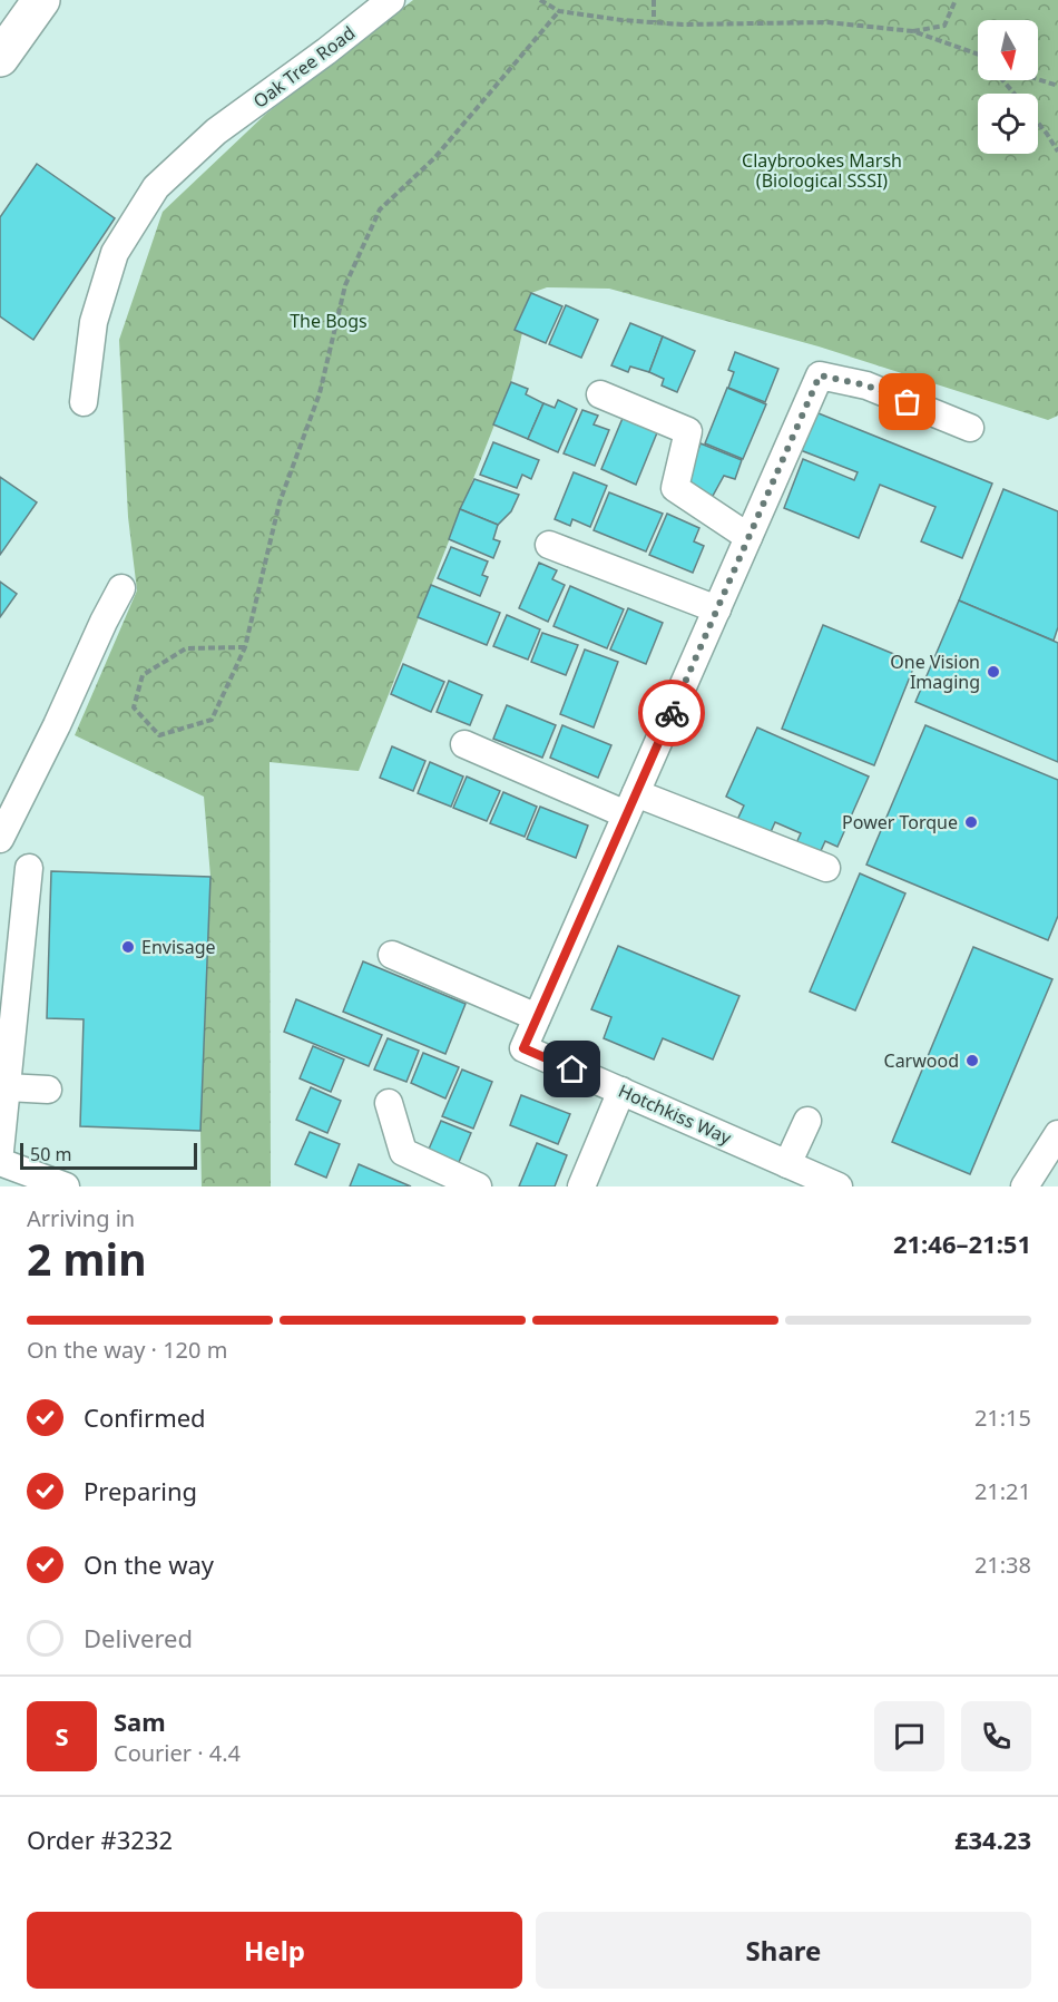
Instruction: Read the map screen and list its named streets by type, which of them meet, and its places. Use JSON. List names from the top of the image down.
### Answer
{
  "streets": {
    "street": ["Oak Tree Road", "Hotchkiss Way"]
  },
  "parks": ["Claybrookes Marsh (Biological SSSI)", "The Bogs"],
  "places": [
    "One Vision Imaging",
    "Power Torque",
    "Envisage",
    "Carwood"
  ],
  "scale_bar": "50 m",
  "north": "bottom",
  "page": {
    "scale": "50 m",
    "heading": ["2 min", "Arriving in", "21:46–21:51"],
    "panel": [
      "Sam",
      "Courier · 4.4",
      "Order #3232",
      "£34.23"
    ],
    "bar": "On the way · 120 m",
    "list": [
      ["Confirmed", "21:15"],
      ["Preparing", "21:21"],
      ["On the way", "21:38"],
      "Delivered"
    ],
    "round": "S",
    "buttons": ["Help", "Share"]
  }
}
